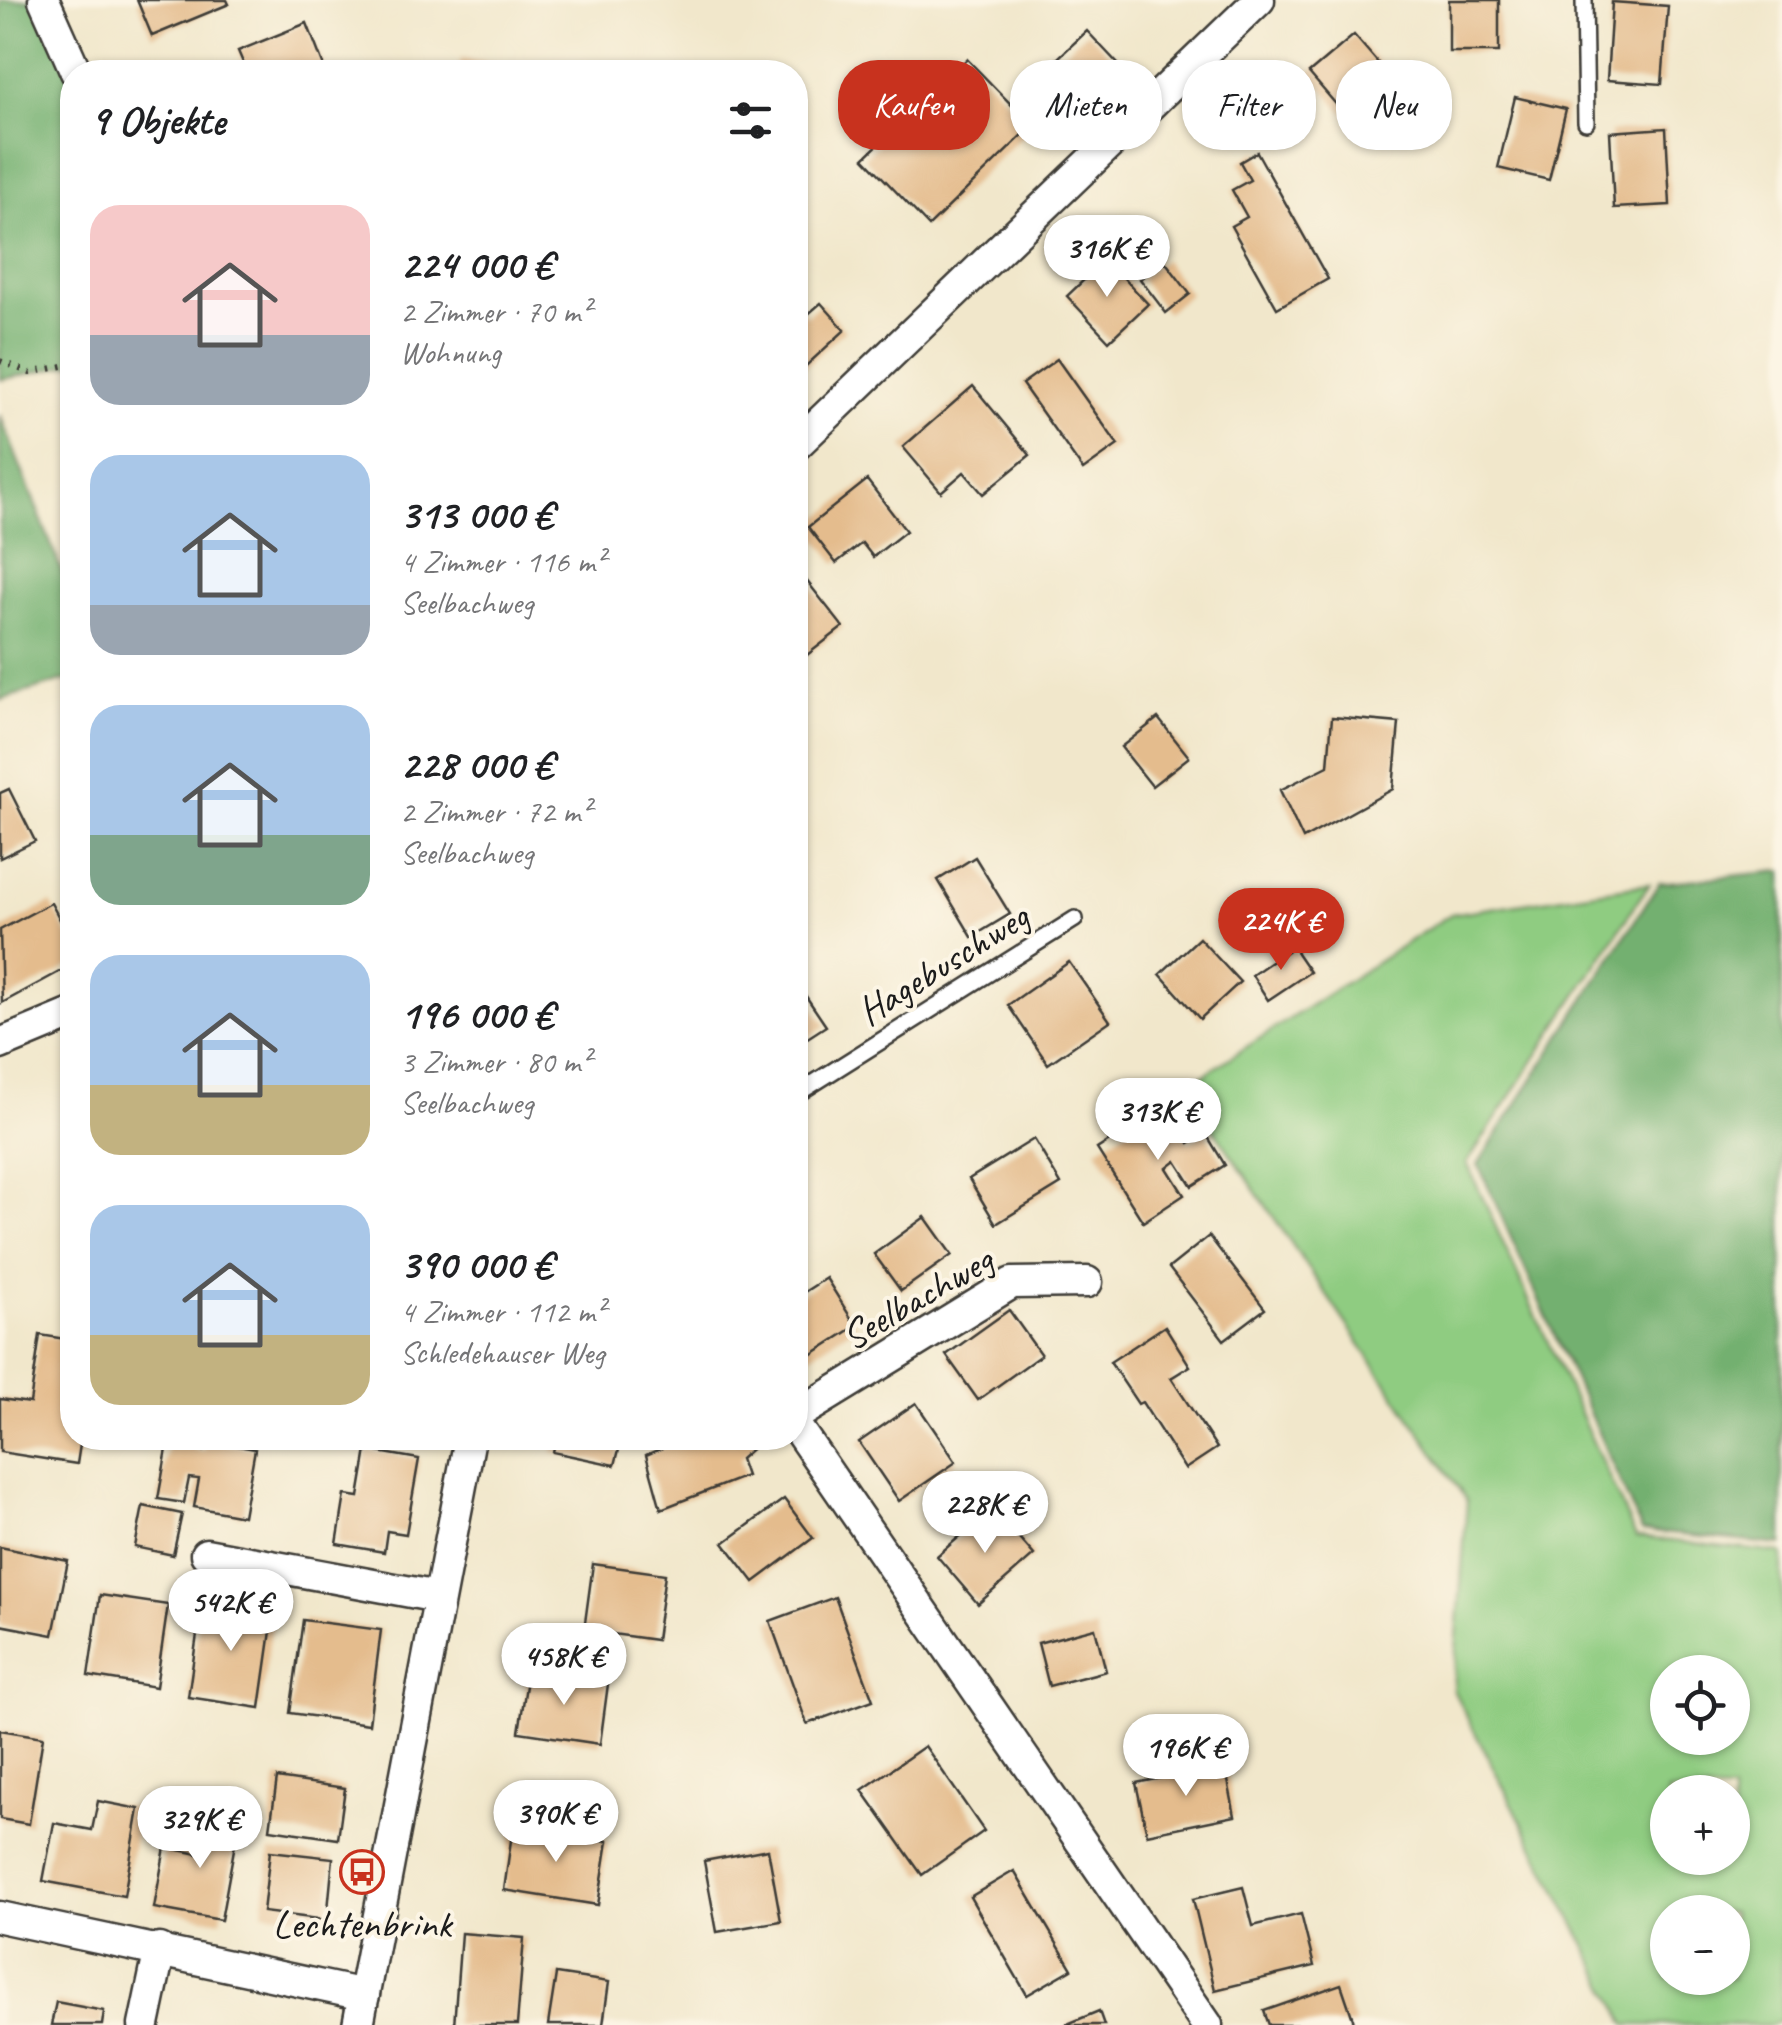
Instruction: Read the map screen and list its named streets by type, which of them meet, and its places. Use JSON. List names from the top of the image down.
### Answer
{
  "streets": {
    "street": ["Seelbachweg"],
    "lane": ["Hagebuschweg"]
  },
  "places": {
    "bus stop": ["Lechtenbrink"]
  },
  "page": {
    "chip": [
      "Kaufen",
      "Mieten",
      "Filter",
      "Neu"
    ],
    "heading": "9 Objekte",
    "list": [
      {
        "name": "224 000 €",
        "note": "2 Zimmer · 70 m² · Wohnung"
      },
      {
        "name": "313 000 €",
        "note": "4 Zimmer · 116 m² · Seelbachweg"
      },
      {
        "name": "228 000 €",
        "note": "2 Zimmer · 72 m² · Seelbachweg"
      },
      {
        "name": "196 000 €",
        "note": "3 Zimmer · 80 m² · Seelbachweg"
      },
      {
        "name": "390 000 €",
        "note": "4 Zimmer · 112 m² · Schledehauser Weg"
      }
    ],
    "price": [
      "316K €",
      "224K €",
      "313K €",
      "228K €",
      "542K €",
      "458K €",
      "196K €",
      "390K €",
      "329K €"
    ],
    "map_buttons": ["+", "−"]
  }
}
